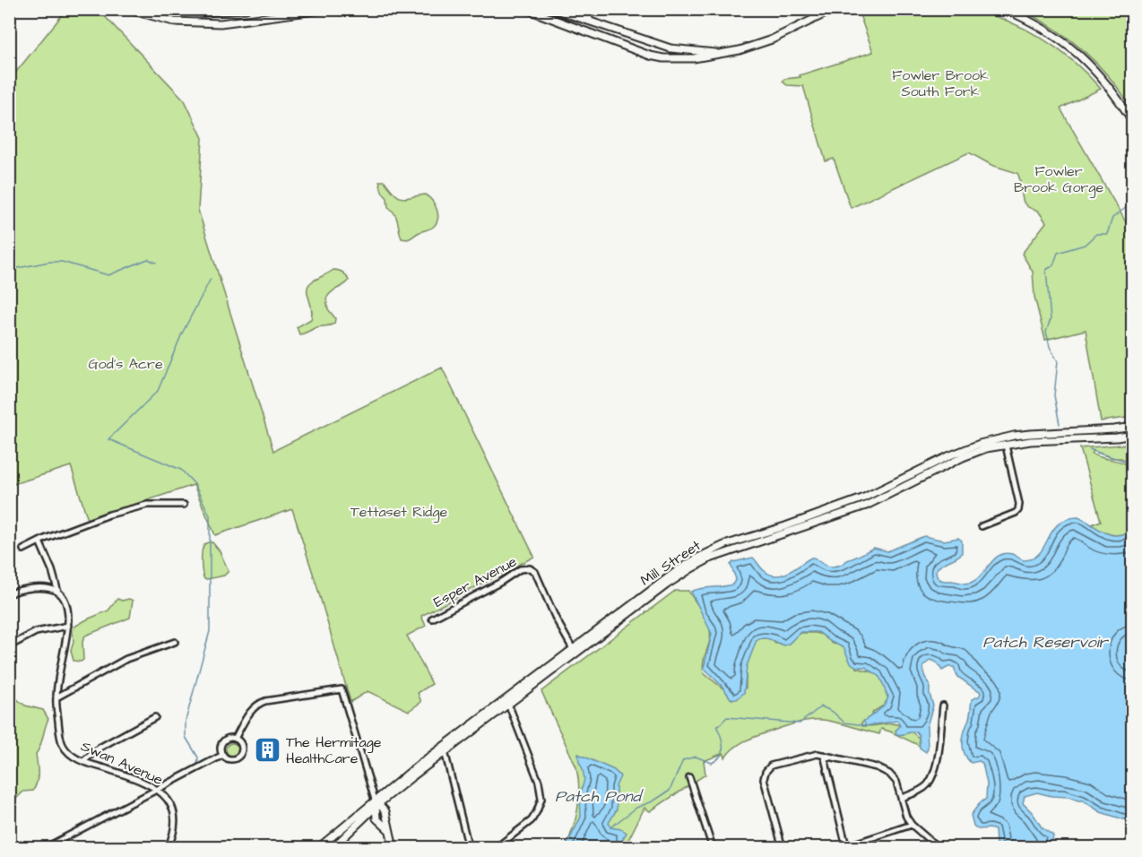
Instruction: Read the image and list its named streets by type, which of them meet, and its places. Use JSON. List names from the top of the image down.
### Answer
{
  "streets": {
    "main road": ["Mill Street"],
    "street": ["Esper Avenue", "Swan Avenue"]
  },
  "crossings": [
    ["Mill Street", "Esper Avenue"]
  ],
  "water": ["Patch Reservoir", "Patch Pond"],
  "parks": [
    "Fowler Brook South Fork",
    "Fowler Brook Gorge",
    "God's Acre",
    "Tettaset Ridge"
  ],
  "places": {
    "building": ["The Hermitage HealthCare"]
  }
}
